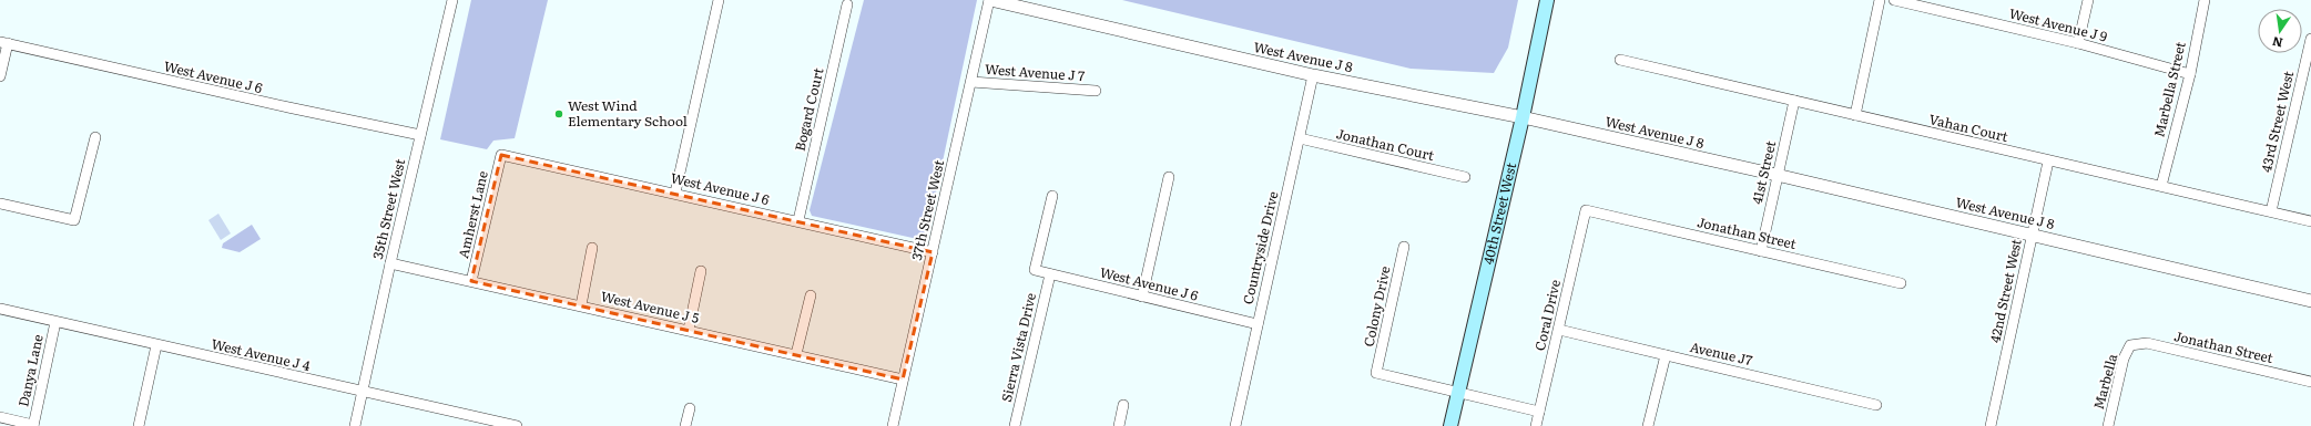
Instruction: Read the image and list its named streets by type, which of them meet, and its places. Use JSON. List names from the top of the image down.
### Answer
{
  "streets": {
    "main road": ["40th Street West"],
    "street": [
      "West Avenue J 9",
      "West Avenue J 8",
      "West Avenue J 7",
      "West Avenue J 6",
      "Marbella Street",
      "Bogard Court",
      "43rd Street West",
      "Vahan Court",
      "Jonathan Court",
      "41st Street",
      "35th Street West",
      "37th Street West",
      "Amherst Lane",
      "Jonathan Street",
      "Countryside Drive",
      "42nd Street West",
      "Colony Drive",
      "West Avenue J 5",
      "Coral Drive",
      "Sierra Vista Drive",
      "Avenue J7",
      "West Avenue J 4",
      "Danya Lane",
      "Marbella"
    ]
  },
  "crossings": [
    ["West Avenue J 9", "Marbella Street"],
    ["West Avenue J 8", "41st Street"],
    ["West Avenue J 8", "37th Street West"],
    ["West Avenue J 8", "40th Street West"],
    ["West Avenue J 8", "Countryside Drive"],
    ["West Avenue J 8", "42nd Street West"],
    ["West Avenue J 7", "37th Street West"],
    ["West Avenue J 6", "Bogard Court"],
    ["West Avenue J 6", "35th Street West"],
    ["West Avenue J 6", "37th Street West"],
    ["West Avenue J 6", "Amherst Lane"],
    ["West Avenue J 6", "Countryside Drive"],
    ["West Avenue J 6", "Sierra Vista Drive"],
    ["Marbella Street", "Vahan Court"],
    ["43rd Street West", "Vahan Court"],
    ["Vahan Court", "41st Street"],
    ["Vahan Court", "42nd Street West"],
    ["Jonathan Court", "Countryside Drive"],
    ["41st Street", "Jonathan Street"],
    ["35th Street West", "West Avenue J 5"],
    ["35th Street West", "West Avenue J 4"],
    ["37th Street West", "West Avenue J 5"],
    ["40th Street West", "Colony Drive"],
    ["Amherst Lane", "West Avenue J 5"],
    ["Jonathan Street", "Coral Drive"],
    ["Jonathan Street", "Marbella"],
    ["Coral Drive", "Avenue J7"],
    ["West Avenue J 4", "Danya Lane"]
  ],
  "places": ["West Wind Elementary School"],
  "north": "bottom"
}
